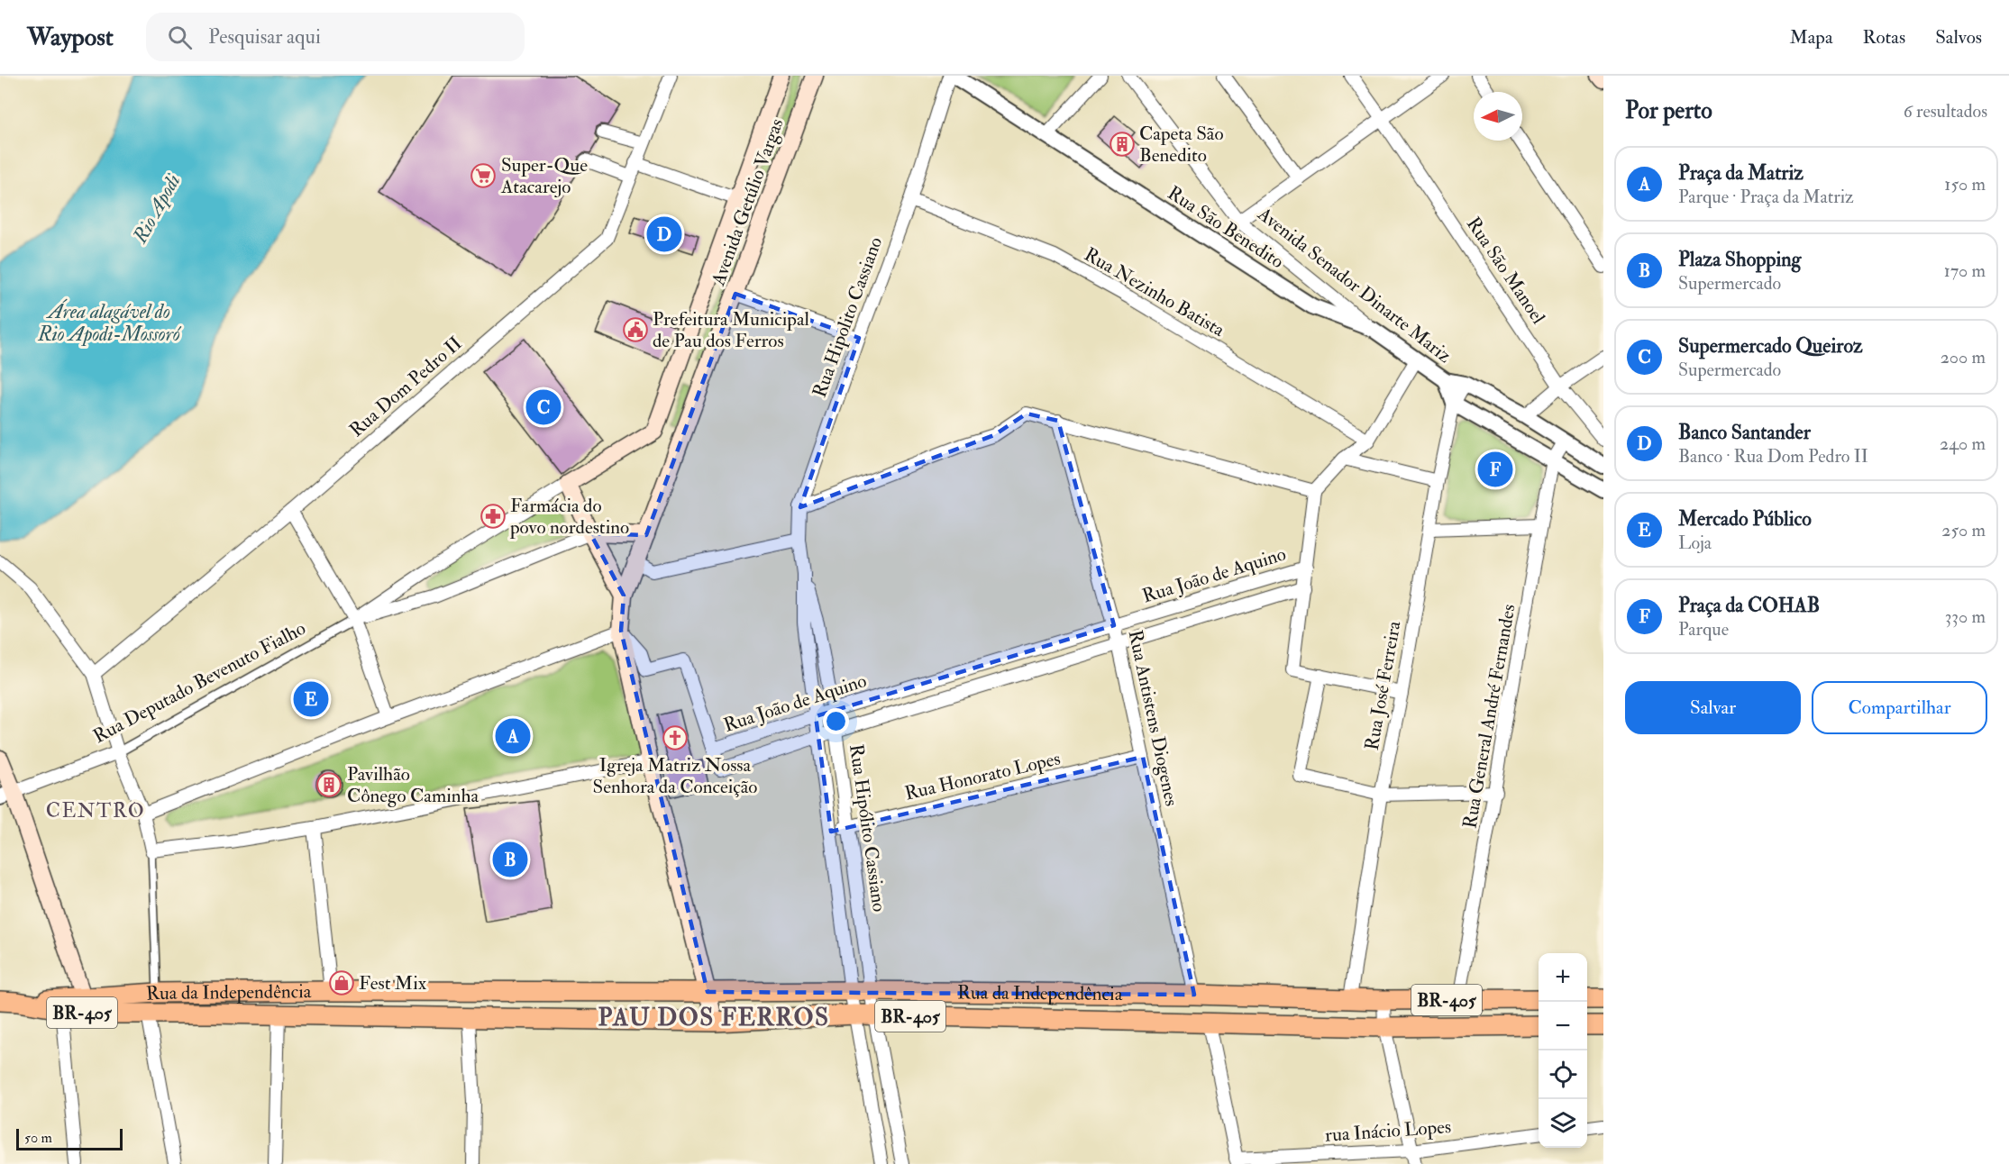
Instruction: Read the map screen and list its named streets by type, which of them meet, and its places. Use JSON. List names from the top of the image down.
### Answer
{
  "streets": {
    "highway": ["Rua da Independência", "BR-405"],
    "main road": ["Avenida Getúlio Vargas"],
    "street": [
      "Rua São Benedito",
      "Rua São Manoel",
      "Avenida Senador Dinarte Mariz",
      "Rua Nezinho Batista",
      "Rua Hipolito Cassiano",
      "Rua Dom Pedro II",
      "Rua João de Aquino",
      "Rua Deputado Bevenuto Fialho",
      "Rua José Ferreira",
      "Rua General André Fernandes",
      "Rua Antistens Diogenes",
      "Rua Honorato Lopes",
      "Rua Hipólito Cassiano",
      "rua Inácio Lopes"
    ]
  },
  "crossings": [
    ["Avenida Getúlio Vargas", "Rua da Independência"],
    ["Rua São Benedito", "Avenida Senador Dinarte Mariz"],
    ["Avenida Senador Dinarte Mariz", "Rua José Ferreira"],
    ["Avenida Senador Dinarte Mariz", "Rua General André Fernandes"],
    ["Rua Nezinho Batista", "Rua Hipolito Cassiano"],
    ["Rua Hipolito Cassiano", "Rua Hipólito Cassiano"],
    ["Rua João de Aquino", "Rua Antistens Diogenes"],
    ["Rua João de Aquino", "Rua Hipólito Cassiano"],
    ["Rua José Ferreira", "Rua da Independência"],
    ["Rua General André Fernandes", "Rua da Independência"],
    ["Rua Antistens Diogenes", "Rua Honorato Lopes"],
    ["Rua Antistens Diogenes", "Rua da Independência"],
    ["Rua Honorato Lopes", "Rua Hipólito Cassiano"],
    ["Rua Hipólito Cassiano", "Rua da Independência"],
    ["Rua da Independência", "BR-405"]
  ],
  "districts": ["CENTRO", "PAU DOS FERROS"],
  "water": ["Rio Apodi", "Área alagável do Rio Apodi-Mossoró"],
  "places": {
    "building": ["Capeta São Benedito", "Pavilhão Cônego Caminha"],
    "supermarket": ["Super-Que Atacarejo"],
    "public building": ["Prefeitura Municipal de Pau dos Ferros"],
    "pharmacy": ["Farmácia do povo nordestino"],
    "church": ["Igreja Matriz Nossa Senhora da Conceição"],
    "shop": ["Fest Mix"]
  },
  "scale_bar": "50 m",
  "north": "left",
  "page": {
    "header": "Waypost",
    "search": "Pesquisar aqui",
    "nav": ["Mapa", "Rotas", "Salvos"],
    "heading": ["Por perto", "6 resultados"],
    "list": [
      {
        "mark": "A",
        "name": "Praça da Matriz",
        "note": "Parque · Praça da Matriz",
        "value": "150 m"
      },
      {
        "mark": "B",
        "name": "Plaza Shopping",
        "note": "Supermercado",
        "value": "170 m"
      },
      {
        "mark": "C",
        "name": "Supermercado Queiroz",
        "note": "Supermercado",
        "value": "200 m"
      },
      {
        "mark": "D",
        "name": "Banco Santander",
        "note": "Banco · Rua Dom Pedro II",
        "value": "240 m"
      },
      {
        "mark": "E",
        "name": "Mercado Público",
        "note": "Loja",
        "value": "250 m"
      },
      {
        "mark": "F",
        "name": "Praça da COHAB",
        "note": "Parque",
        "value": "330 m"
      }
    ],
    "pins": [
      "D",
      "C",
      "F",
      "E",
      "A",
      "B"
    ],
    "buttons": ["Salvar", "Compartilhar"],
    "map_buttons": ["+", "−"],
    "scale": "50 m"
  }
}
